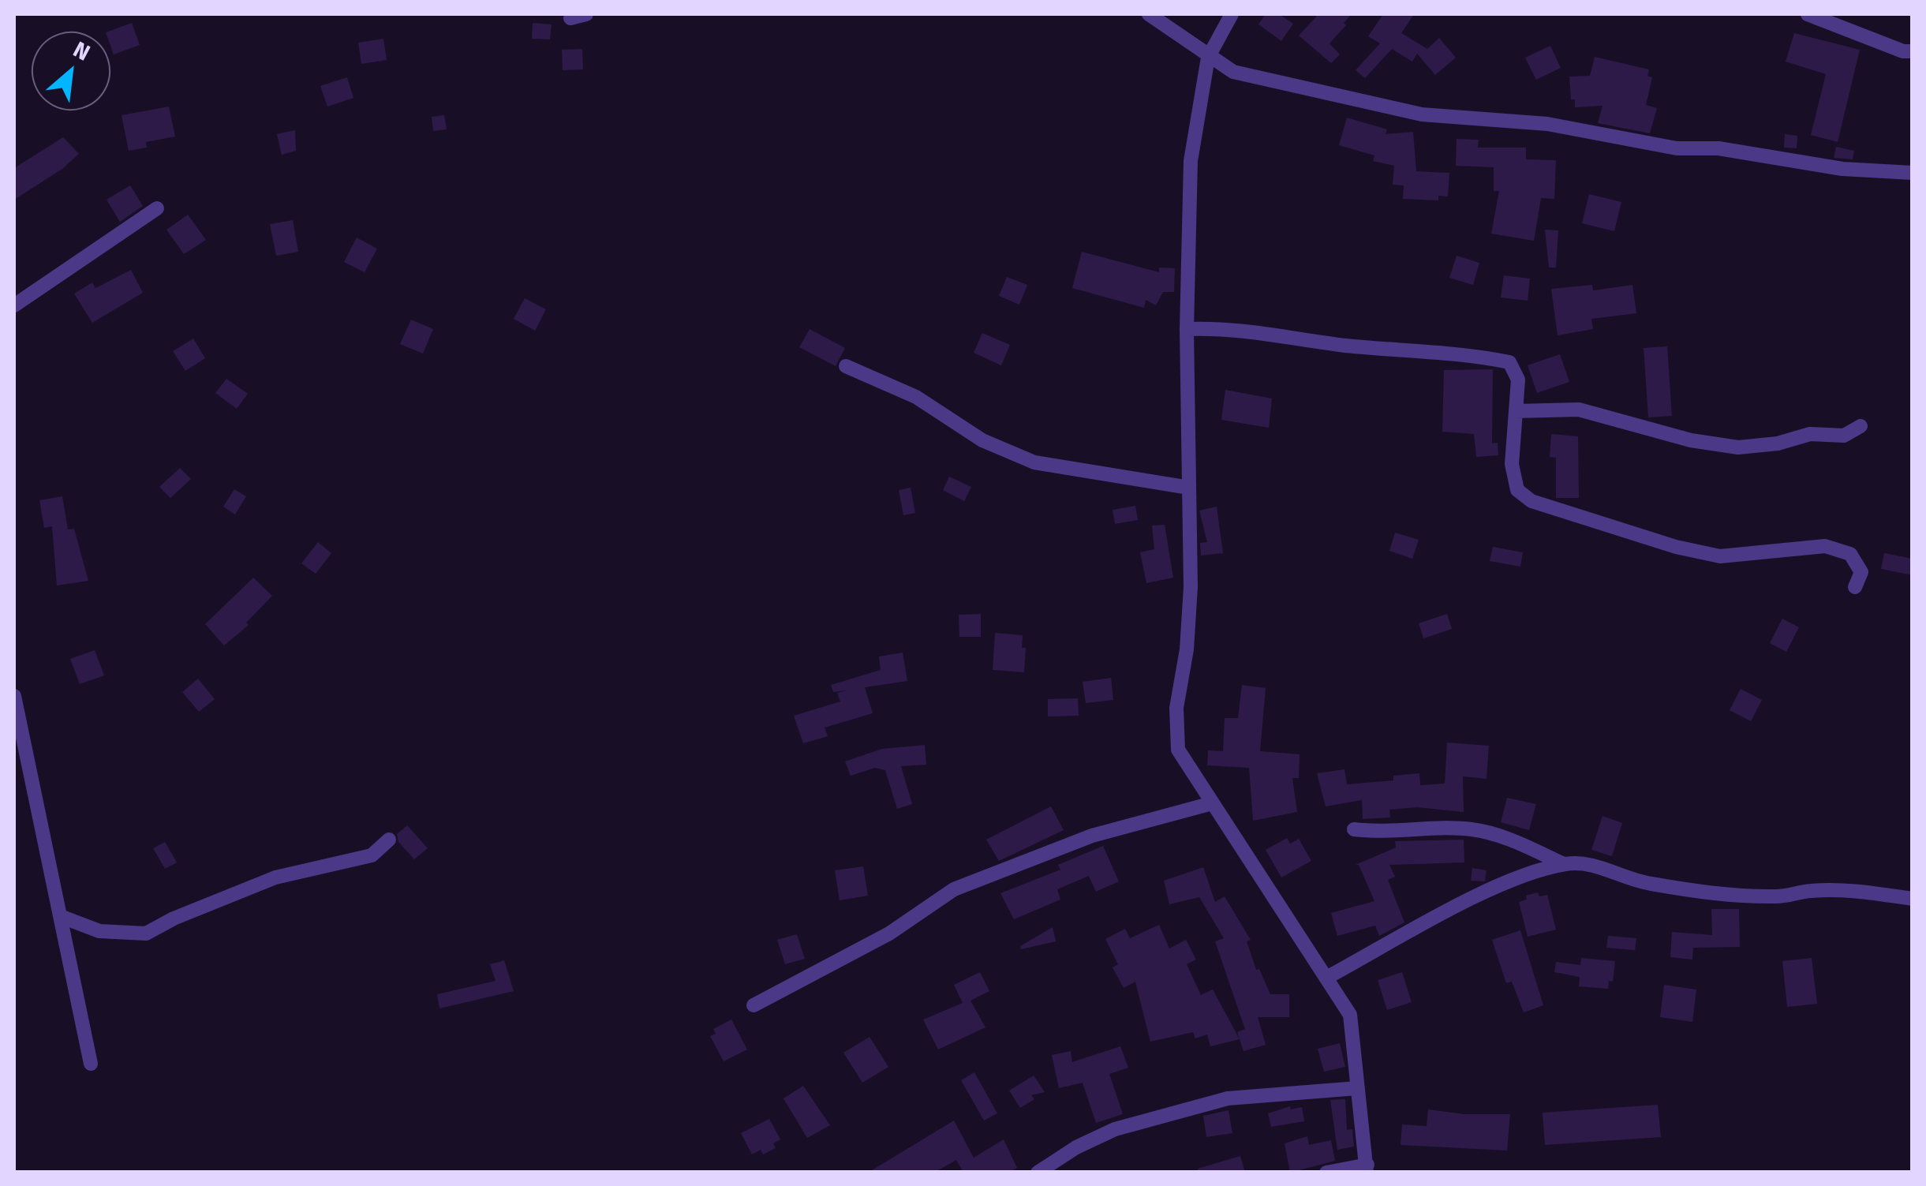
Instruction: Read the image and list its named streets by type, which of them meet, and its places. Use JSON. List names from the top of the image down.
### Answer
{
  "north": "top right"
}
